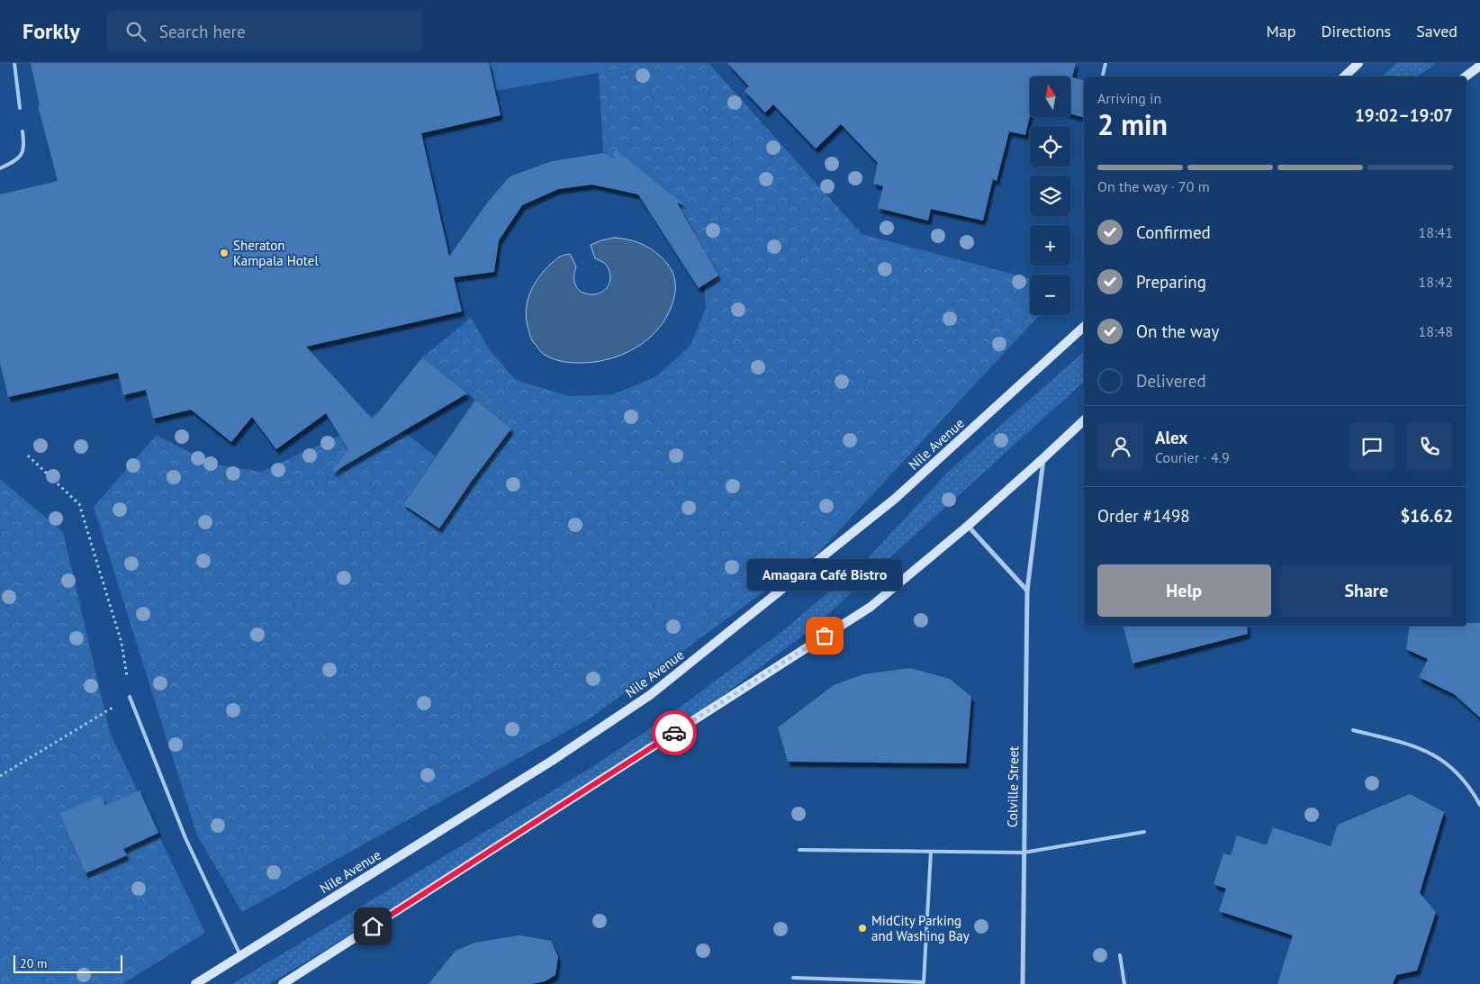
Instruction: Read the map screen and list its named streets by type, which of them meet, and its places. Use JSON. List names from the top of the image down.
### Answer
{
  "streets": {
    "main road": ["Nile Avenue"],
    "street": ["Colville Street"]
  },
  "places": ["Sheraton Kampala Hotel", "Amagara Café Bistro", "MidCity Parking and Washing Bay"],
  "scale_bar": "20 m",
  "north": "top",
  "page": {
    "header": "Forkly",
    "search": "Search here",
    "nav": ["Map", "Directions", "Saved"],
    "map_buttons": ["+", "−"],
    "heading": ["2 min", "Arriving in", "19:02–19:07"],
    "panel": [
      "Alex",
      "Courier · 4.9",
      "Order #1498",
      "$16.62"
    ],
    "bar": "On the way · 70 m",
    "list": [
      ["Confirmed", "18:41"],
      ["Preparing", "18:42"],
      ["On the way", "18:48"],
      "Delivered"
    ],
    "buttons": ["Help", "Share"],
    "bubble": "Amagara Café Bistro",
    "scale": "20 m"
  }
}
